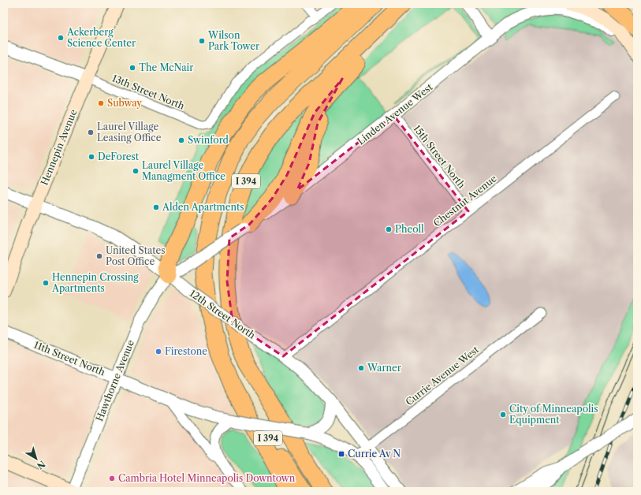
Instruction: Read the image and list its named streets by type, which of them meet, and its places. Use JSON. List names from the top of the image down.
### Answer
{
  "streets": {
    "highway": ["I 394"],
    "main road": ["Hennepin Avenue"],
    "street": [
      "13th Street North",
      "Linden Avenue West",
      "15th Street North",
      "Chestnut Avenue",
      "12th Street North",
      "11th Street North",
      "Currie Avenue West",
      "Hawthorne Avenue"
    ]
  },
  "crossings": [
    ["13th Street North", "Hennepin Avenue"],
    ["Linden Avenue West", "15th Street North"],
    ["Linden Avenue West", "12th Street North"],
    ["Linden Avenue West", "Hawthorne Avenue"],
    ["Hennepin Avenue", "12th Street North"],
    ["15th Street North", "Chestnut Avenue"],
    ["Chestnut Avenue", "12th Street North"],
    ["12th Street North", "Currie Avenue West"],
    ["12th Street North", "Hawthorne Avenue"],
    ["11th Street North", "Hawthorne Avenue"]
  ],
  "places": {
    "other": [
      "Ackerberg Science Center",
      "Wilson Park Tower",
      "The McNair",
      "Subway",
      "Laurel Village Leasing Office",
      "Swinford",
      "DeForest",
      "Laurel Village Managment Office",
      "Alden Apartments",
      "Pheoll",
      "United States Post Office",
      "Hennepin Crossing Apartments",
      "Firestone",
      "Warner",
      "City of Minneapolis Equipment",
      "Cambria Hotel Minneapolis Downtown"
    ],
    "transit": ["Currie Av N"]
  },
  "north": "bottom right"
}
